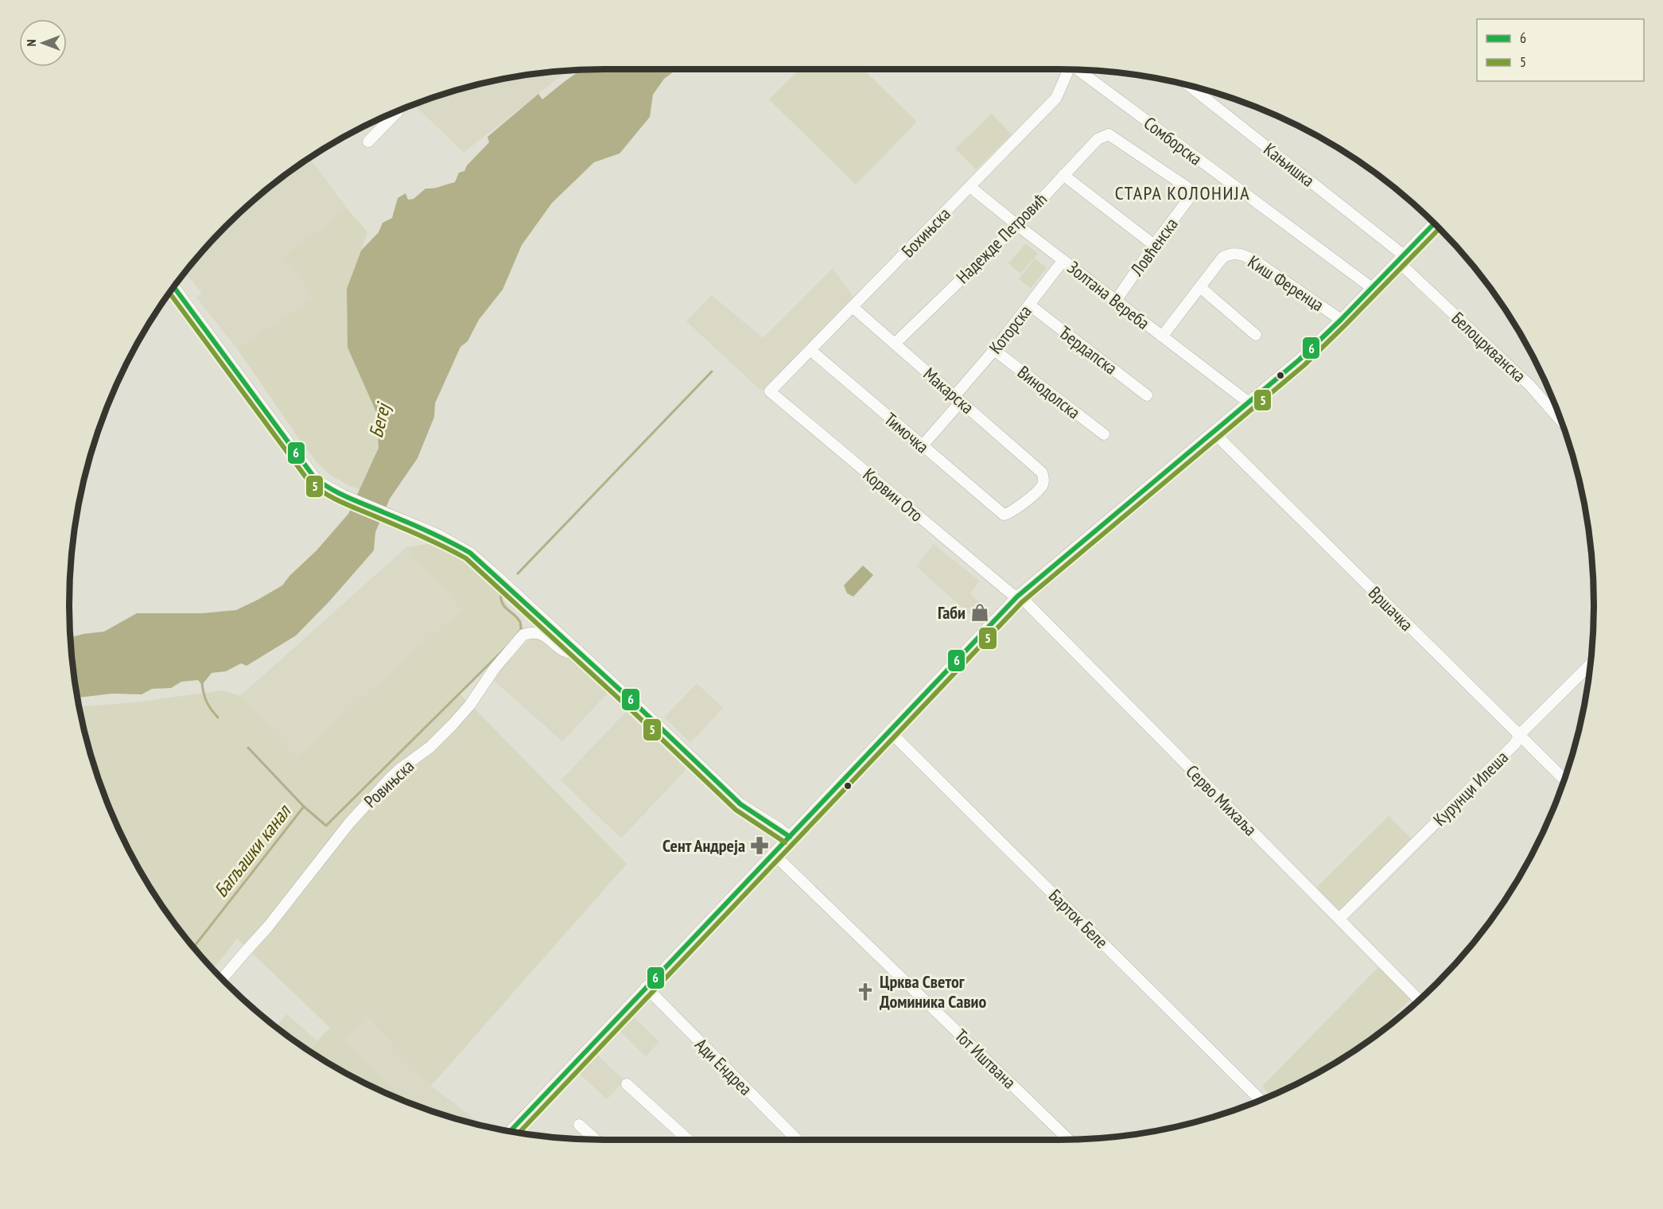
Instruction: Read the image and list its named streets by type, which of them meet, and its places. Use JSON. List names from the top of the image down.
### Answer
{
  "streets": {
    "street": [
      "Сомборска",
      "Кањишка",
      "Бохињска",
      "Надежде Петровић",
      "Ловћенска",
      "Киш Ференца",
      "Золтана Вереба",
      "Которска",
      "Белоцркванска",
      "Ђердапска",
      "Макарска",
      "Винодолска",
      "Тимочка",
      "Корвин Ото",
      "Вршачка",
      "Ровињска",
      "Курунци Илеша",
      "Серво Михаља",
      "Барток Беле",
      "Тот Иштвана",
      "Ади Ендреа"
    ]
  },
  "crossings": [
    ["Кањишка", "Белоцркванска"],
    ["Бохињска", "Золтана Вереба"],
    ["Бохињска", "Макарска"],
    ["Бохињска", "Тимочка"],
    ["Бохињска", "Корвин Ото"],
    ["Надежде Петровић", "Ловћенска"],
    ["Надежде Петровић", "Золтана Вереба"],
    ["Надежде Петровић", "Макарска"],
    ["Ловћенска", "Золтана Вереба"],
    ["Золтана Вереба", "Которска"],
    ["Которска", "Ђердапска"],
    ["Которска", "Макарска"],
    ["Которска", "Винодолска"],
    ["Которска", "Тимочка"],
    ["Макарска", "Тимочка"],
    ["Корвин Ото", "Серво Михаља"],
    ["Вршачка", "Курунци Илеша"],
    ["Курунци Илеша", "Серво Михаља"]
  ],
  "districts": ["СТАРА КОЛОНИЈА"],
  "water": ["Бегеј", "Багљашки канал"],
  "places": {
    "shop": ["Габи"],
    "pharmacy": ["Сент Андреја"],
    "church": ["Црква Светог Доминика Савио"]
  },
  "lines": ["transit line 6", "transit line 5"],
  "legend": ["6", "5"],
  "north": "left"
}
